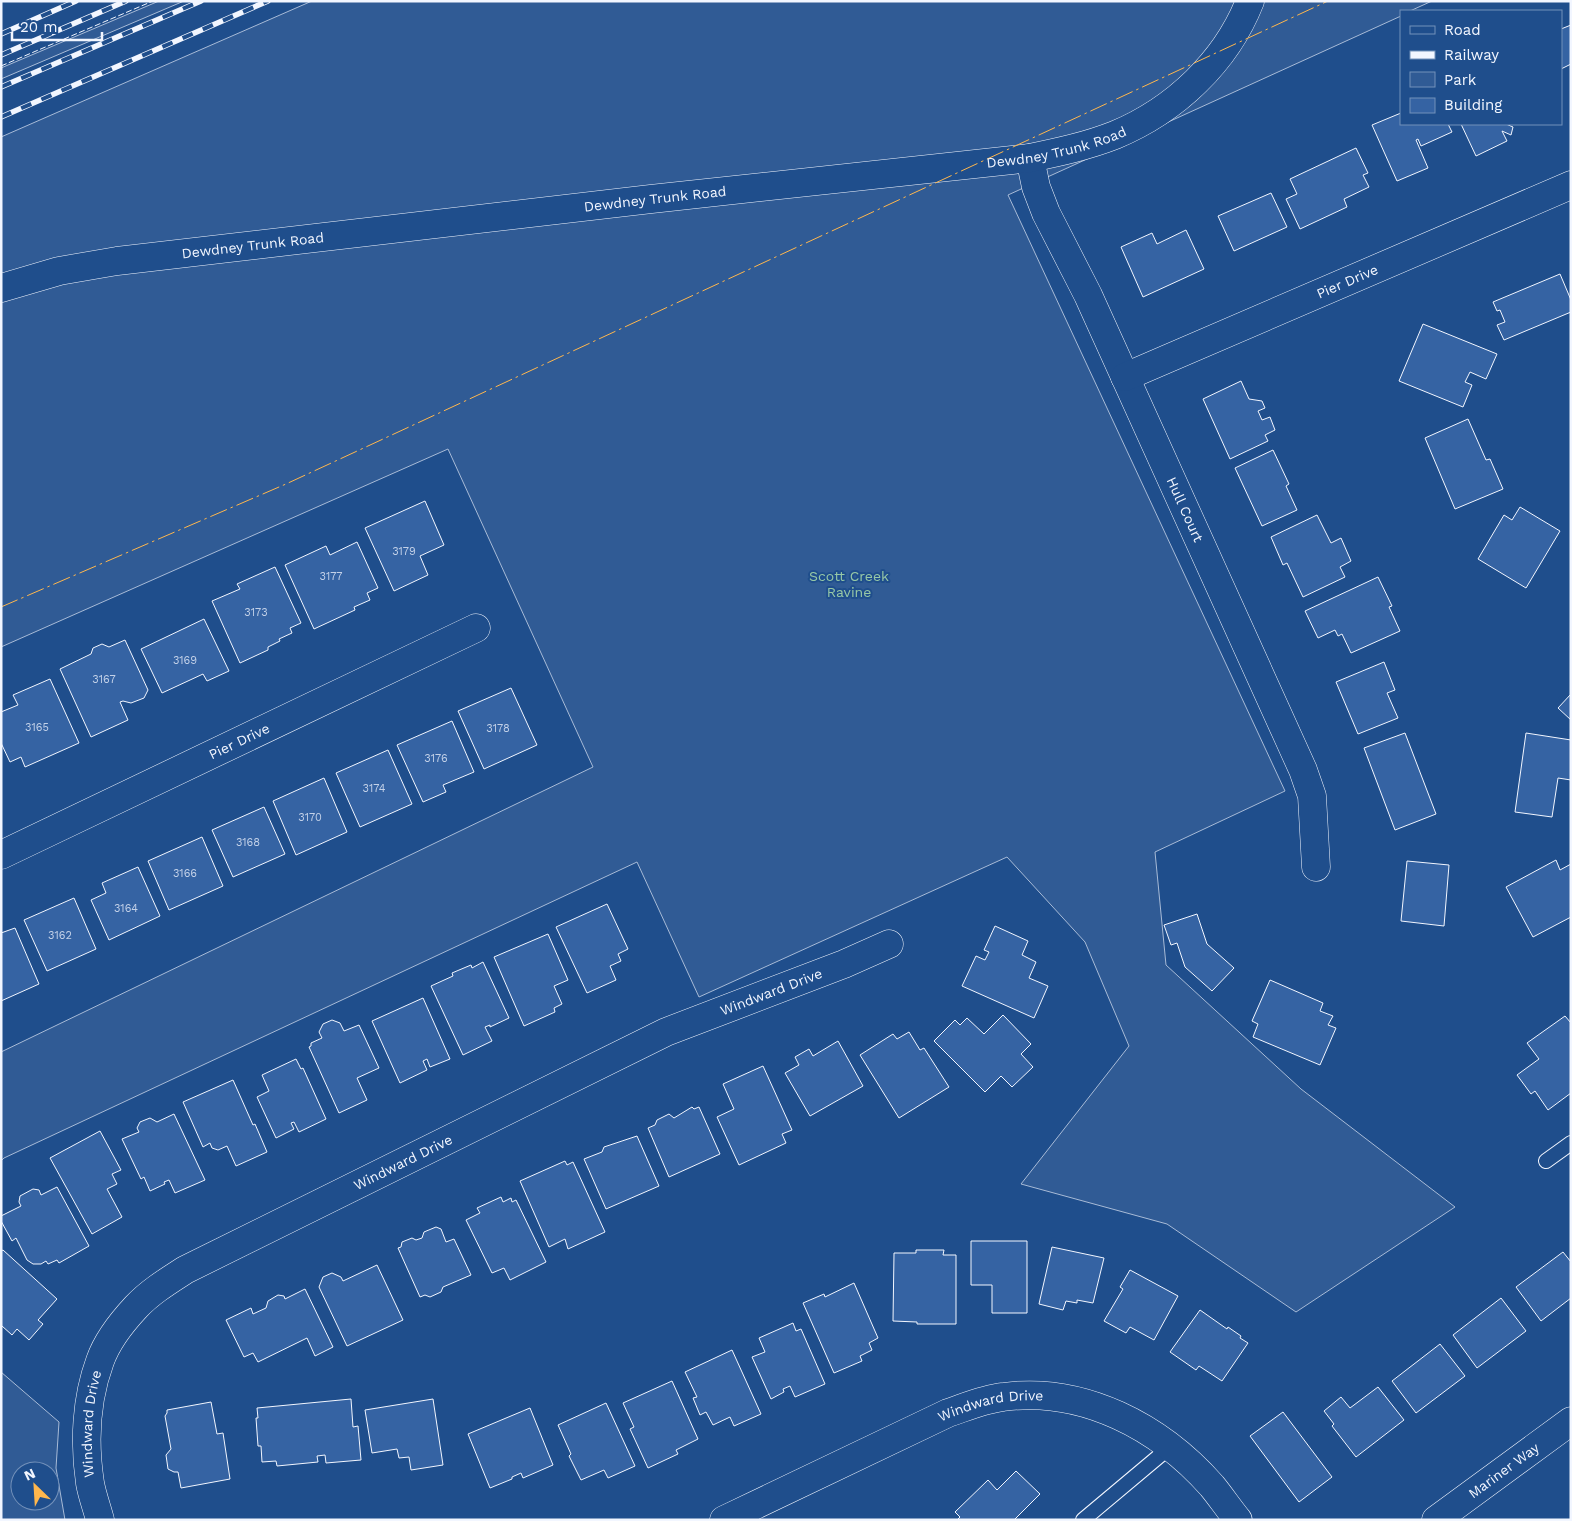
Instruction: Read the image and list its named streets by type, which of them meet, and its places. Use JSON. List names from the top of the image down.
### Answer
{
  "streets": {
    "street": [
      "Dewdney Trunk Road",
      "Pier Drive",
      "Hull Court",
      "Windward Drive",
      "Mariner Way"
    ]
  },
  "crossings": [
    ["Dewdney Trunk Road", "Hull Court"],
    ["Pier Drive", "Hull Court"]
  ],
  "parks": ["Scott Creek Ravine"],
  "house_numbers": [
    "3179",
    "3177",
    "3173",
    "3169",
    "3167",
    "3165",
    "3178",
    "3176",
    "3174",
    "3170",
    "3168",
    "3166",
    "3164",
    "3162"
  ],
  "legend": [
    "Road",
    "Railway",
    "Park",
    "Building"
  ],
  "scale_bar": "20 m",
  "north": "top left"
}
